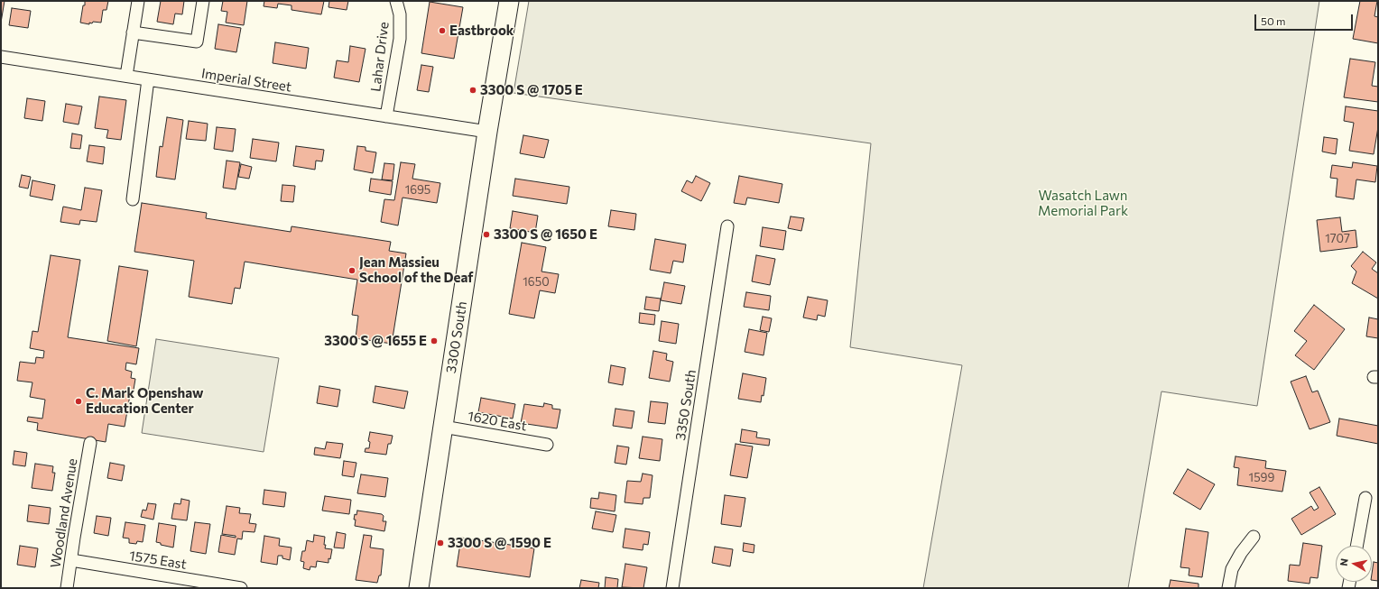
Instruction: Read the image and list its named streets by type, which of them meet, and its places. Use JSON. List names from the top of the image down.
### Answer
{
  "streets": {
    "main road": ["3300 South"],
    "street": [
      "Lahar Drive",
      "Imperial Street",
      "3350 South",
      "1620 East",
      "Woodland Avenue",
      "1575 East"
    ]
  },
  "crossings": [
    ["Lahar Drive", "Imperial Street"],
    ["Imperial Street", "3300 South"],
    ["3300 South", "1620 East"],
    ["Woodland Avenue", "1575 East"]
  ],
  "parks": ["Wasatch Lawn Memorial Park"],
  "places": [
    "Eastbrook",
    "3300 S @ 1705 E",
    "3300 S @ 1650 E",
    "Jean Massieu School of the Deaf",
    "3300 S @ 1655 E",
    "C. Mark Openshaw Education Center",
    "3300 S @ 1590 E"
  ],
  "house_numbers": [
    "1695",
    "1707",
    "1650",
    "1599"
  ],
  "scale_bar": "50 m",
  "north": "left"
}
